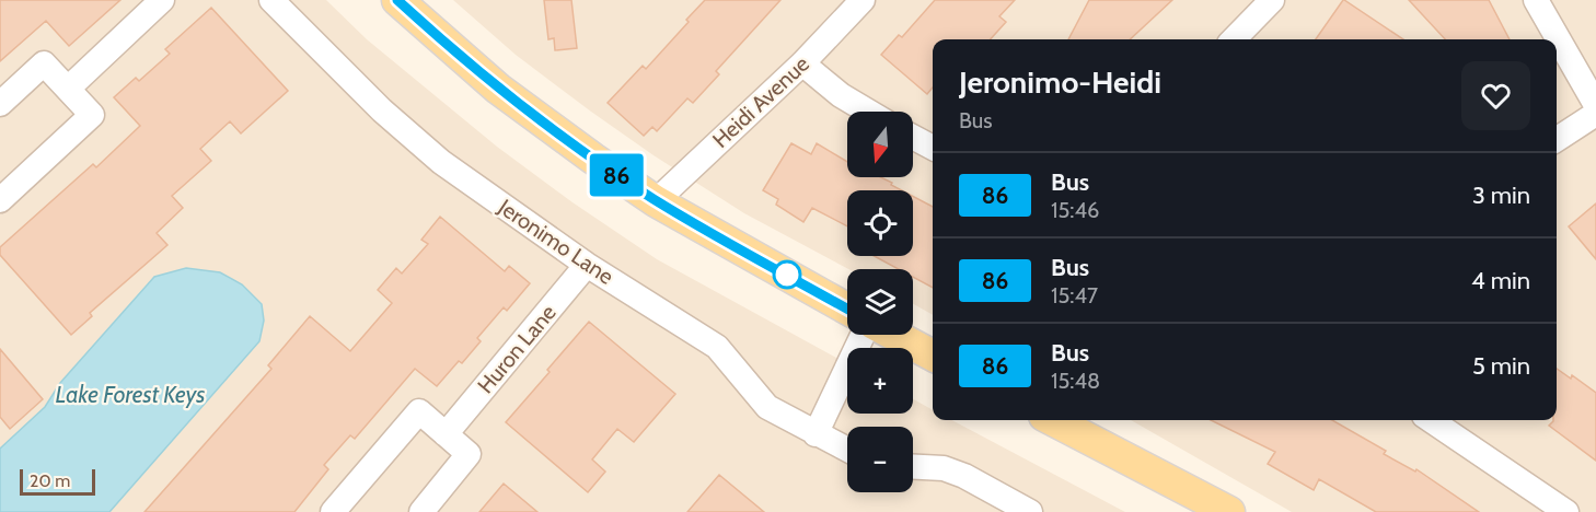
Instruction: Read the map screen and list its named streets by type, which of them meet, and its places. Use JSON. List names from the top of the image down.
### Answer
{
  "streets": {
    "street": ["Heidi Avenue", "Jeronimo Lane", "Huron Lane"]
  },
  "crossings": [
    ["Jeronimo Lane", "Huron Lane"]
  ],
  "water": ["Lake Forest Keys"],
  "lines": ["bus line 86"],
  "scale_bar": "20 m",
  "north": "bottom",
  "page": {
    "on_map": "86",
    "heading": ["Jeronimo-Heidi", "Bus"],
    "map_buttons": ["+", "−"],
    "list": [
      {
        "mark": "86",
        "name": "Bus",
        "note": "15:46",
        "value": "3 min"
      },
      {
        "mark": "86",
        "name": "Bus",
        "note": "15:47",
        "value": "4 min"
      },
      {
        "mark": "86",
        "name": "Bus",
        "note": "15:48",
        "value": "5 min"
      }
    ],
    "scale": "20 m"
  }
}
